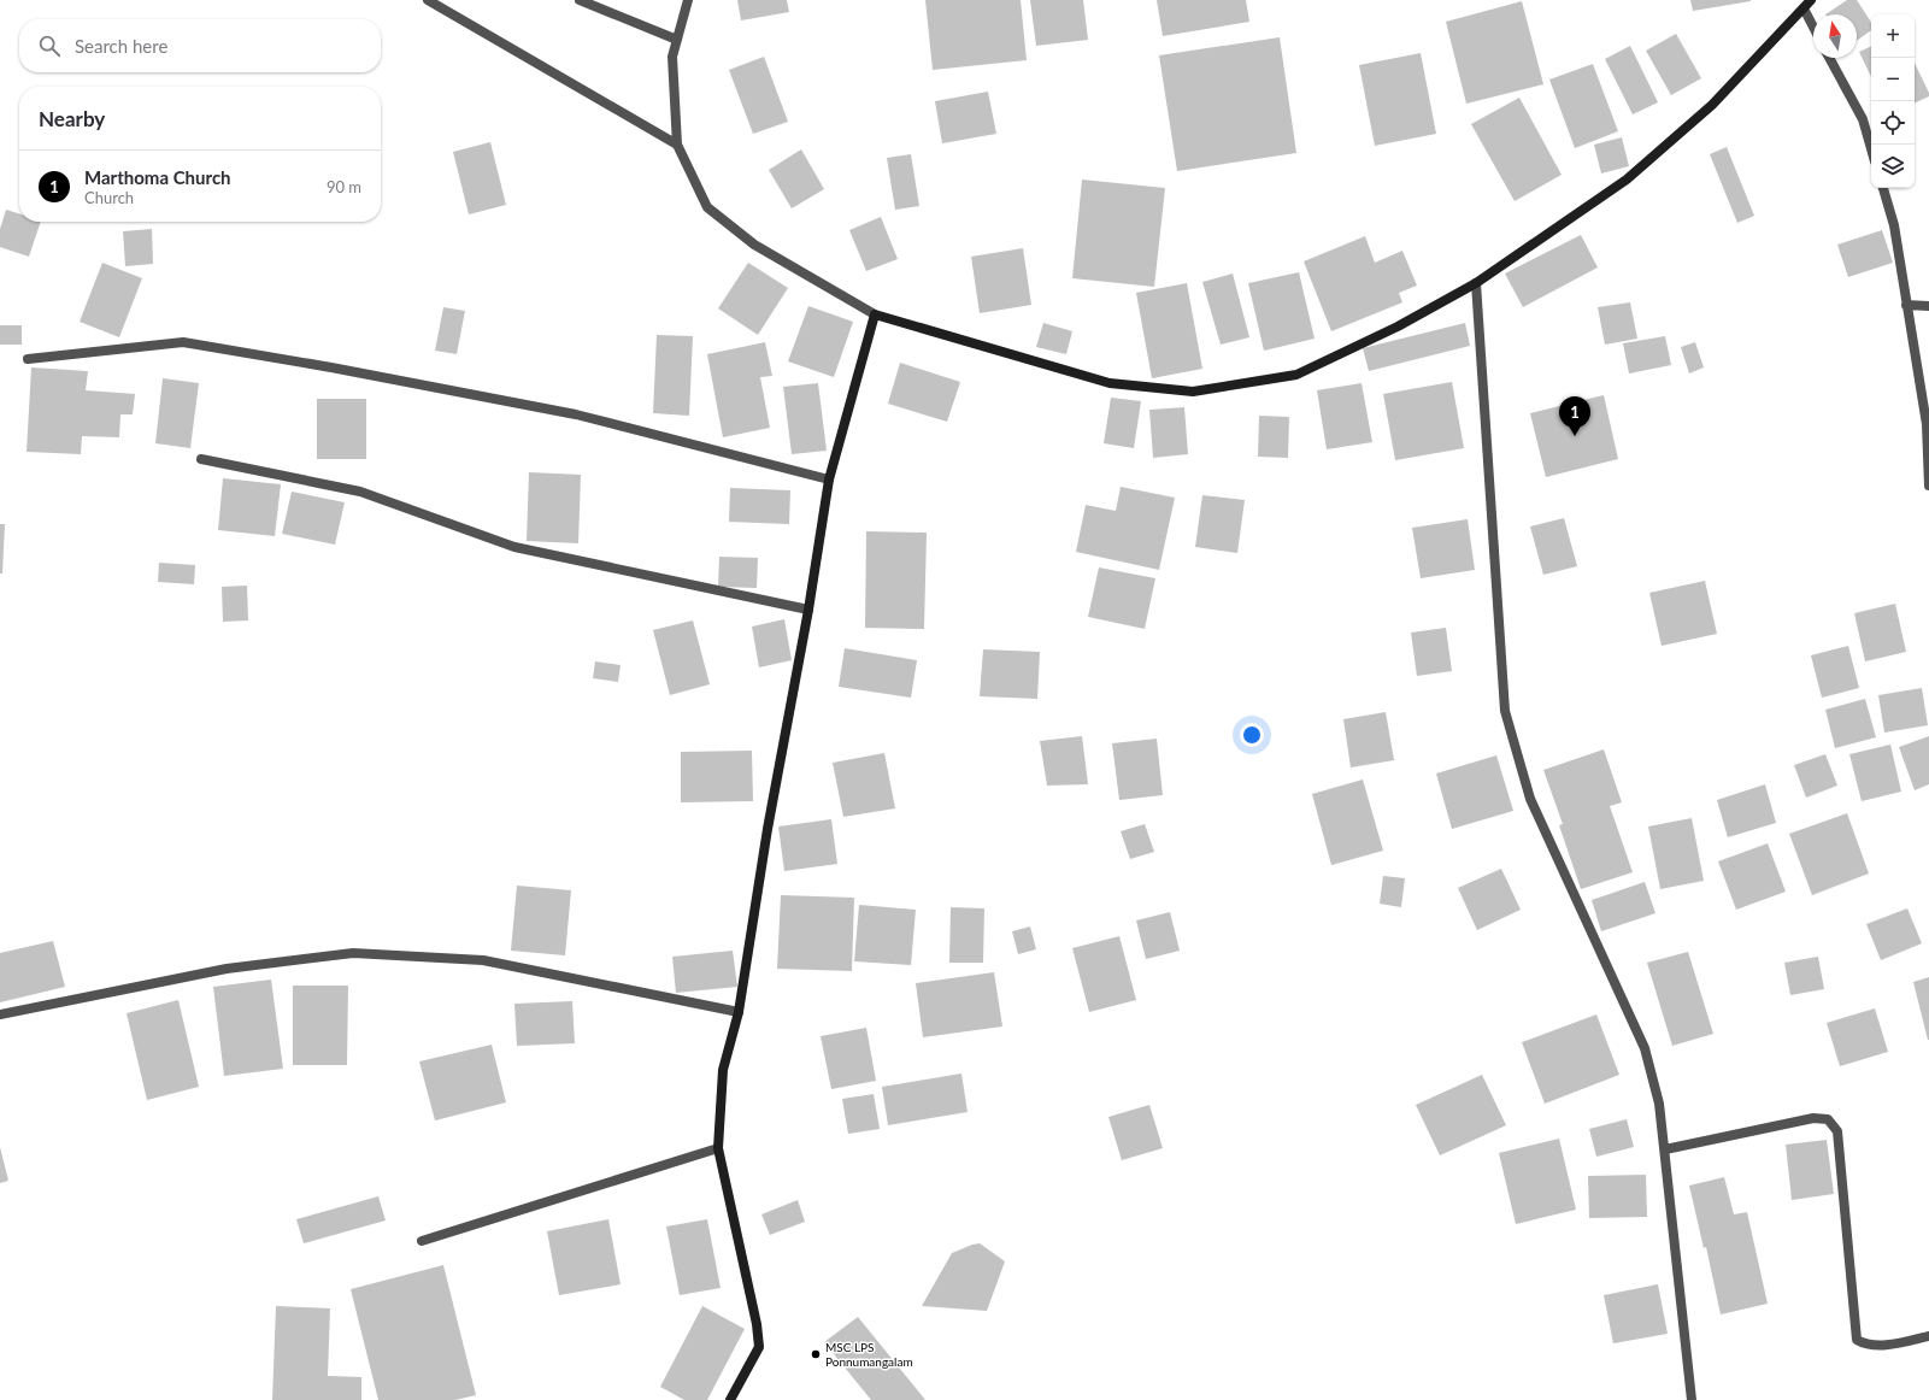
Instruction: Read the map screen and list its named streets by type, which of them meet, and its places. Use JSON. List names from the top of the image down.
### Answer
{
  "places": ["MSC LPS Ponnumangalam"],
  "north": "top",
  "page": {
    "map_buttons": ["+", "−"],
    "search": "Search here",
    "heading": "Nearby",
    "list": [
      {
        "mark": "1",
        "name": "Marthoma Church",
        "note": "Church",
        "value": "90 m"
      }
    ],
    "pins": "1"
  }
}
